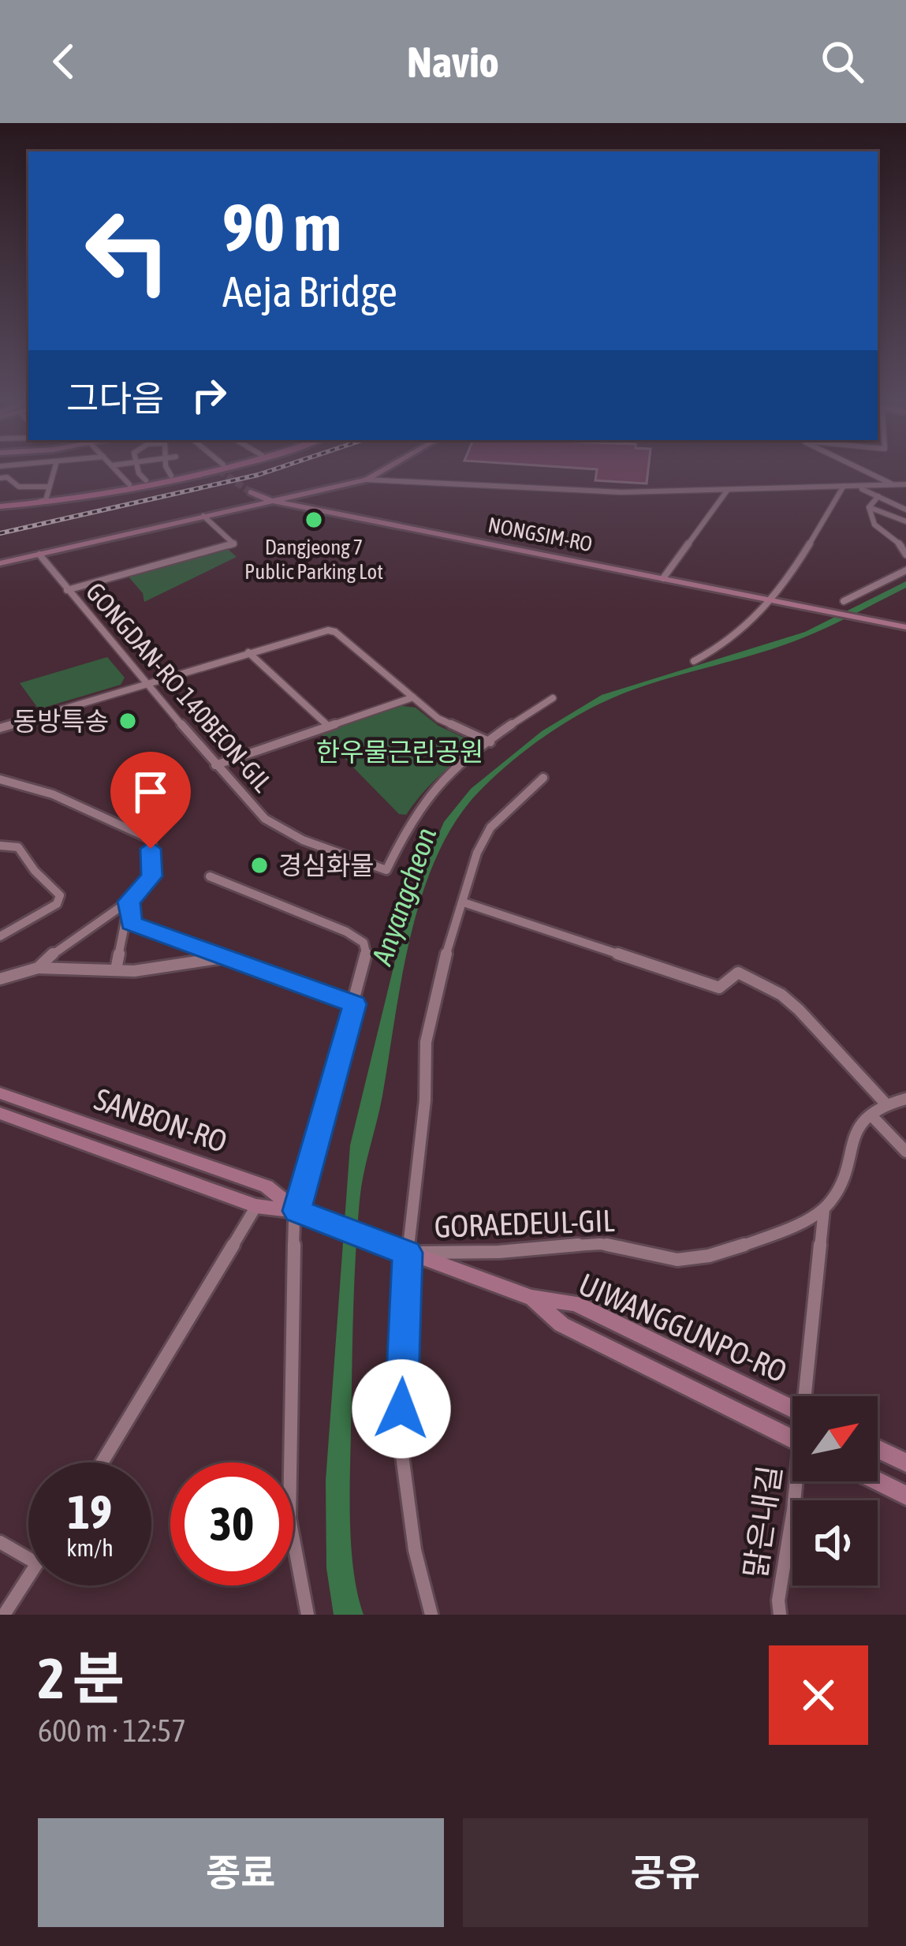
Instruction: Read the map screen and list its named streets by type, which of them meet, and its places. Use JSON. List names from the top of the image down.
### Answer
{
  "streets": {
    "street": [
      "NONGSIM-RO",
      "GONGDAN-RO 140BEON-GIL",
      "SANBON-RO",
      "GORAEDEUL-GIL",
      "UIWANGGUNPO-RO",
      "맑은내길"
    ]
  },
  "crossings": [
    ["SANBON-RO", "UIWANGGUNPO-RO"],
    ["GORAEDEUL-GIL", "UIWANGGUNPO-RO"],
    ["GORAEDEUL-GIL", "맑은내길"]
  ],
  "water": ["Anyangcheon"],
  "parks": ["한우물근린공원"],
  "places": ["Dangjeong 7 Public Parking Lot", "동방특송", "경심화물"],
  "north": "top right",
  "page": {
    "header": "Navio",
    "turn": ["90 m", "Aeja Bridge"],
    "then": "그다음",
    "speed": "19 km/h",
    "limit": "30",
    "heading": ["2 분", "600 m · 12:57"],
    "buttons": ["종료", "공유"]
  }
}
